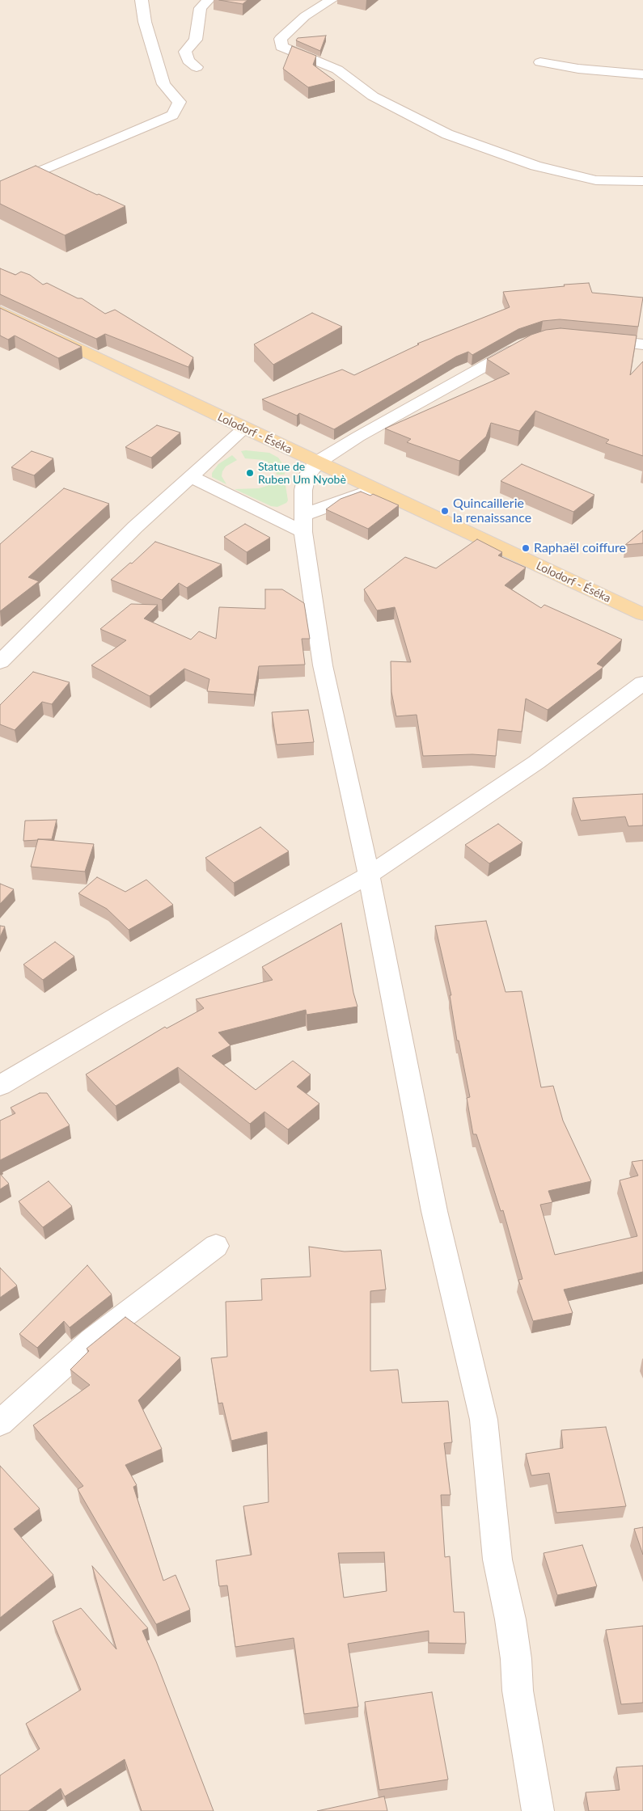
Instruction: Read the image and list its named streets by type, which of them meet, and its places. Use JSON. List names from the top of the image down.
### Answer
{
  "streets": {
    "main road": ["Lolodorf - Éséka"]
  },
  "places": ["Statue de Ruben Um Nyobè", "Quincaillerie la renaissance", "Raphaël coiffure"]
}
